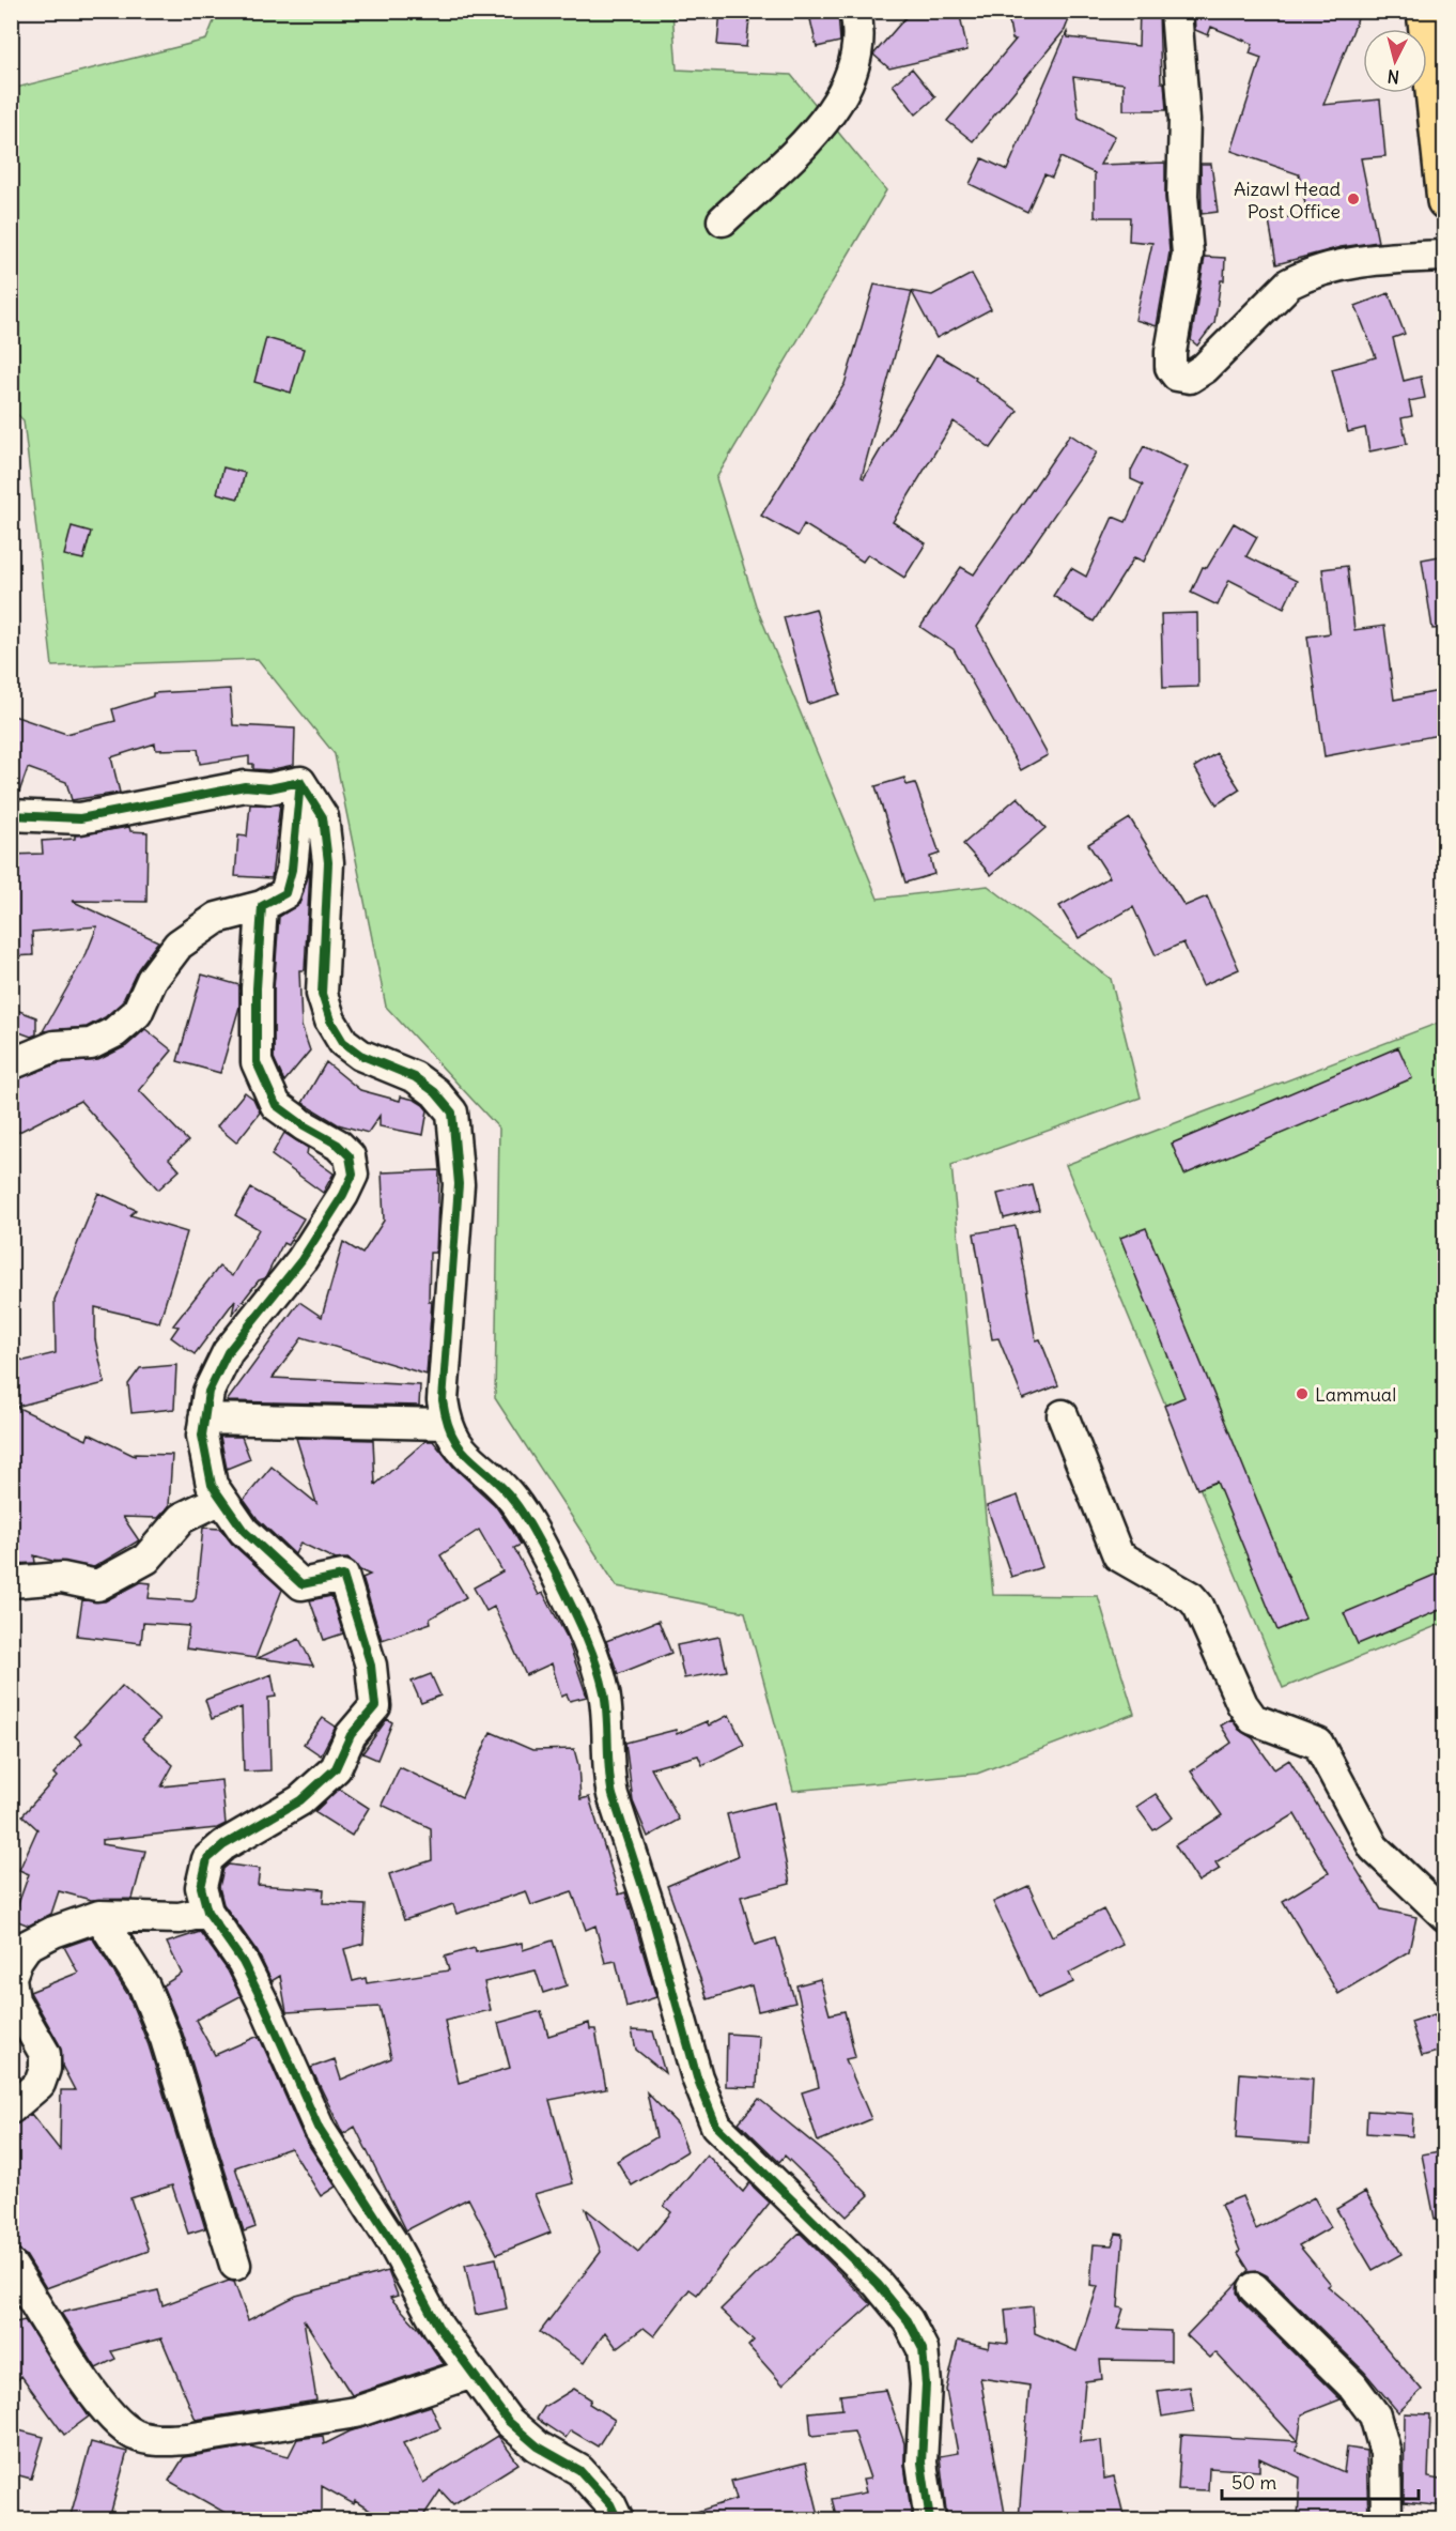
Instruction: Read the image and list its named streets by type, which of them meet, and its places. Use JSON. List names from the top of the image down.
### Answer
{
  "places": ["Aizawl Head Post Office", "Lammual"],
  "scale_bar": "50 m",
  "north": "bottom"
}
